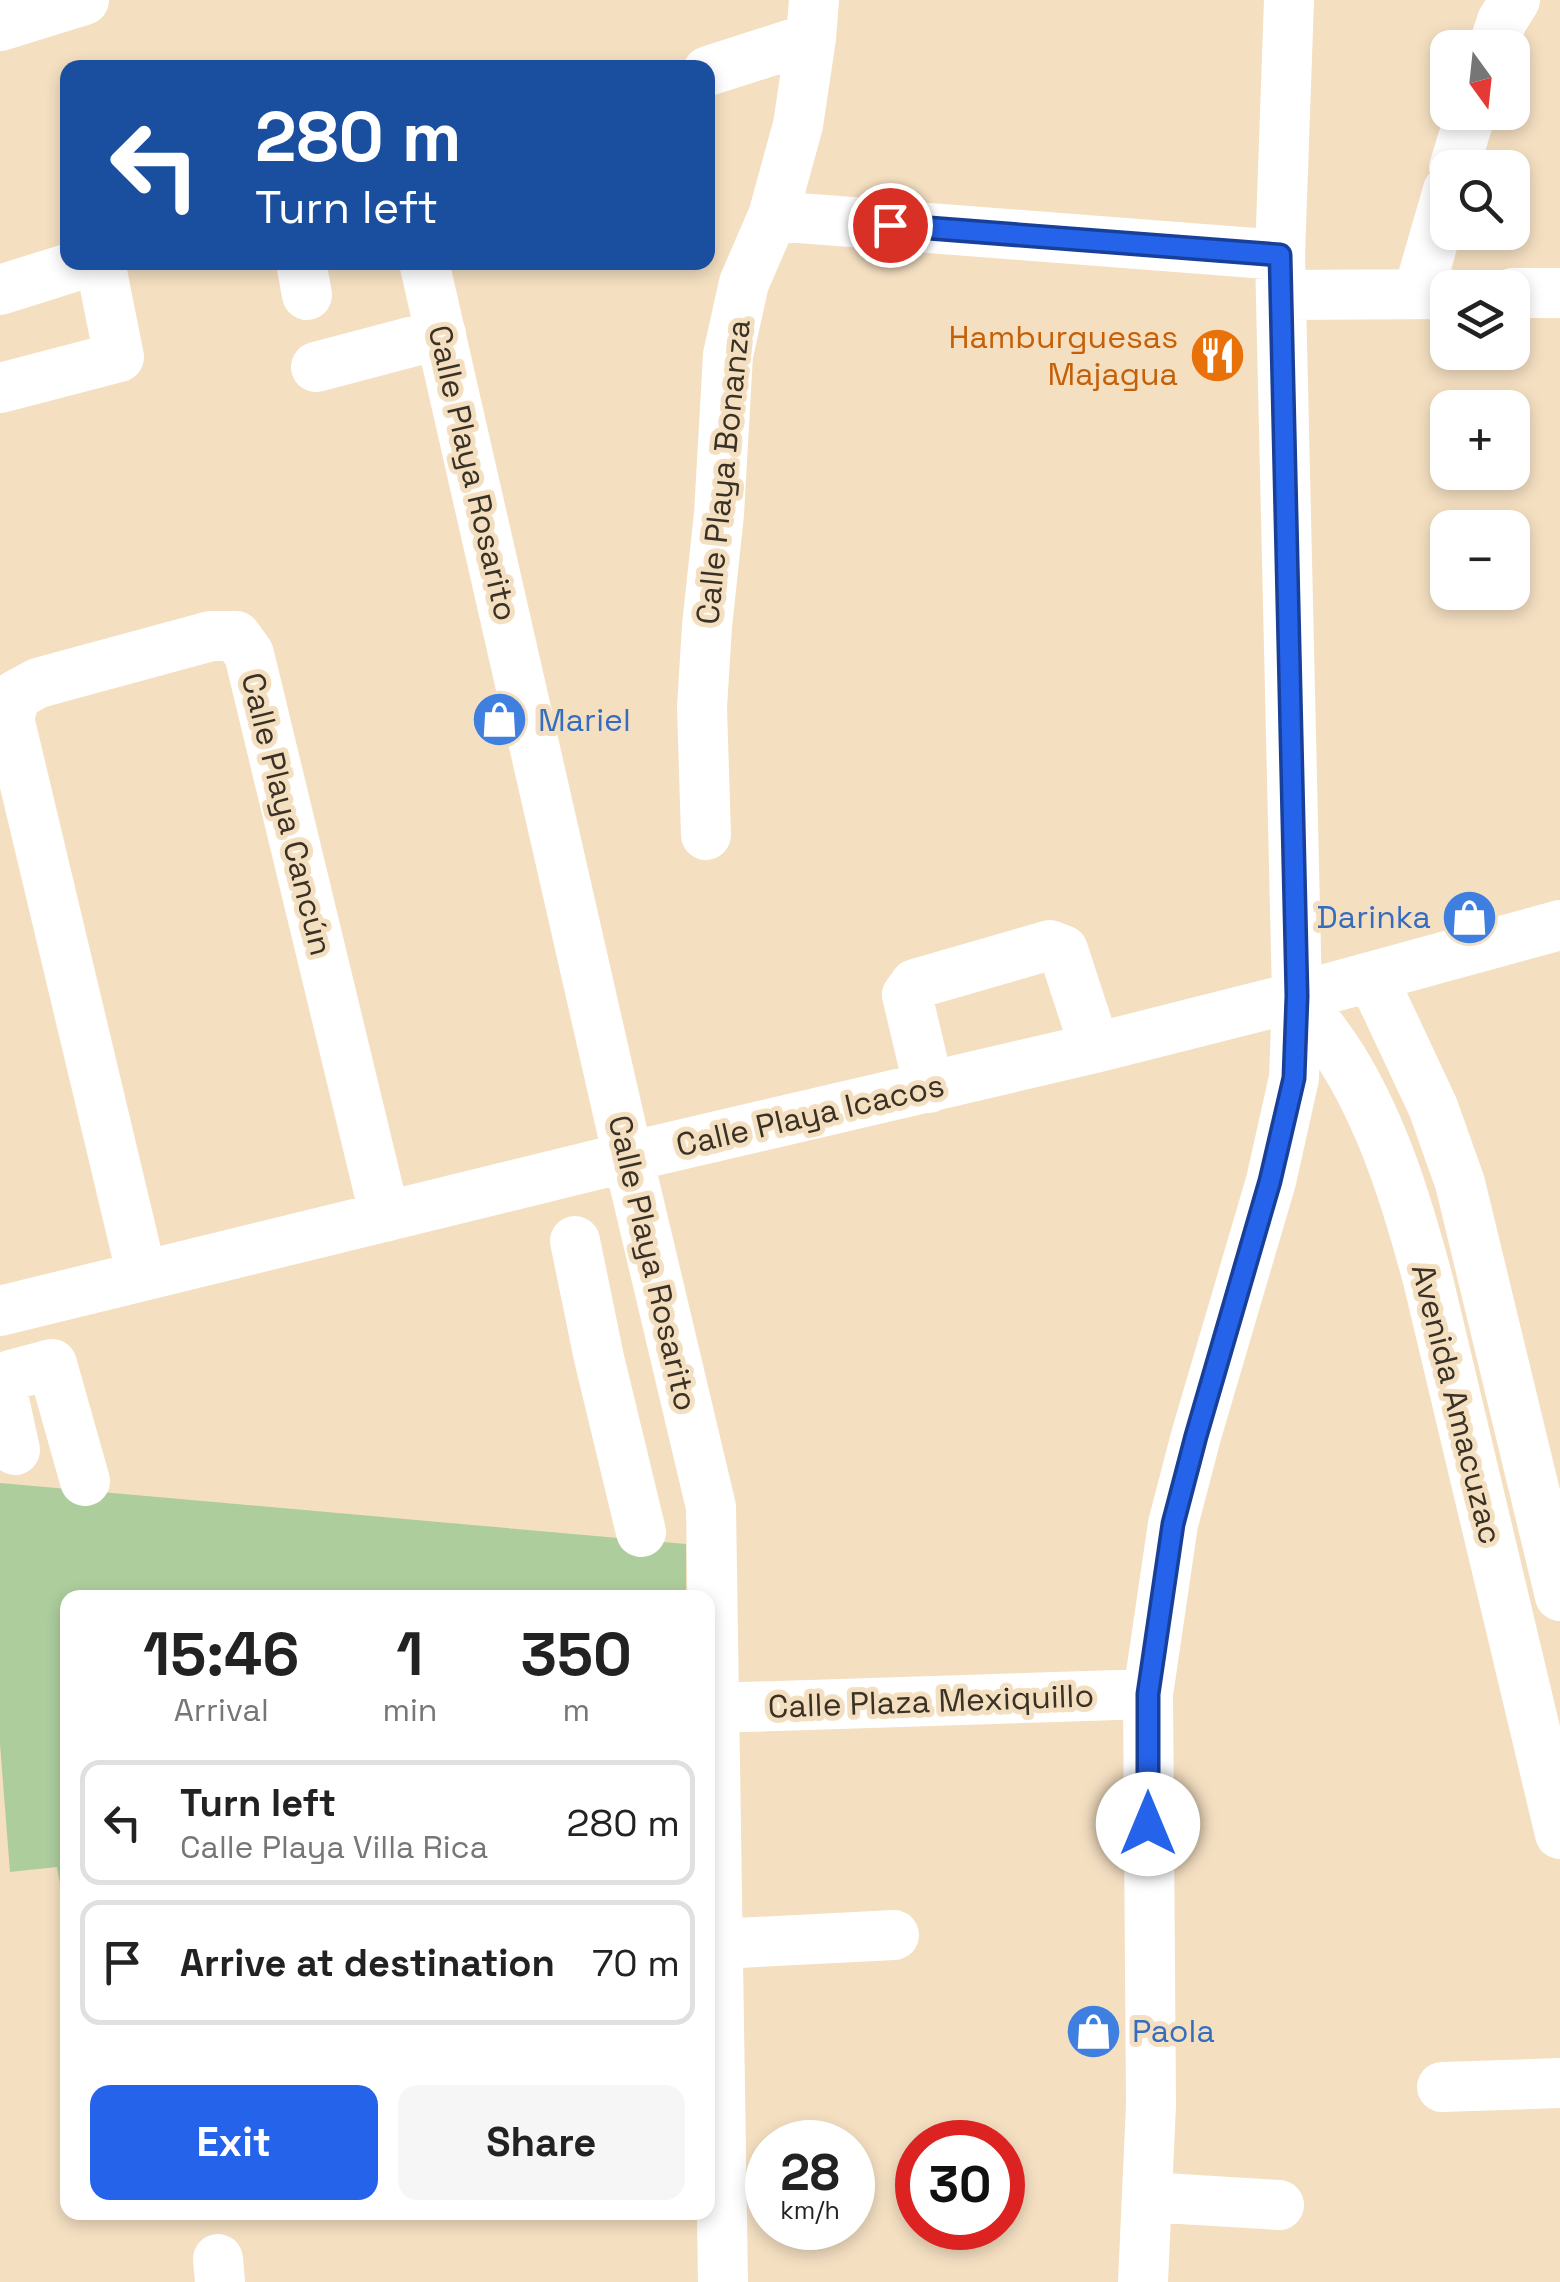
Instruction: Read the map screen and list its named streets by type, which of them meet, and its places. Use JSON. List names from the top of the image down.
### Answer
{
  "streets": {
    "street": [
      "Calle Playa Bonanza",
      "Calle Playa Rosarito",
      "Calle Playa Cancún",
      "Calle Playa Icacos",
      "Avenida Amacuzac",
      "Calle Plaza Mexiquillo"
    ]
  },
  "crossings": [
    ["Calle Playa Rosarito", "Calle Playa Icacos"],
    ["Calle Playa Cancún", "Calle Playa Icacos"],
    ["Calle Playa Icacos", "Avenida Amacuzac"]
  ],
  "places": {
    "restaurant": ["Hamburguesas Majagua"],
    "shop": ["Mariel", "Darinka", "Paola"]
  },
  "north": "bottom",
  "page": {
    "map_buttons": ["+", "−"],
    "turn": ["280 m", "Turn left"],
    "eta": [
      "15:46",
      "Arrival",
      "1",
      "min",
      "350",
      "m"
    ],
    "list": [
      {
        "name": "Turn left",
        "note": "Calle Playa Villa Rica",
        "value": "280 m"
      },
      {
        "name": "Arrive at destination",
        "value": "70 m"
      }
    ],
    "buttons": ["Exit", "Share"],
    "speed": "28 km/h",
    "limit": "30"
  }
}
